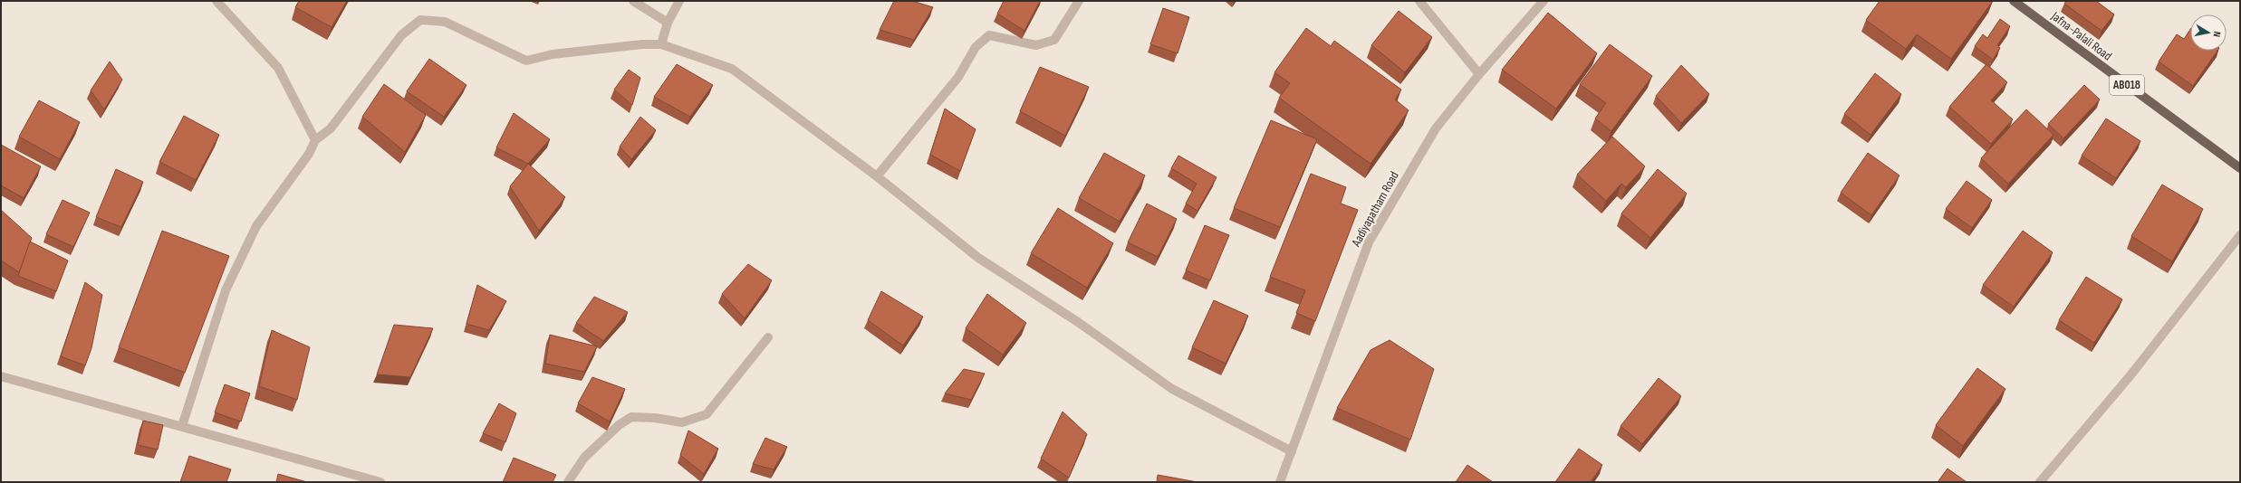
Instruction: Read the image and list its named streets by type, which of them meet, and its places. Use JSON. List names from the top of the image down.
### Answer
{
  "streets": {
    "main road": ["Jafna-Palali Road", "AB018"],
    "street": ["Aadiyapatham Road"]
  },
  "north": "right"
}
